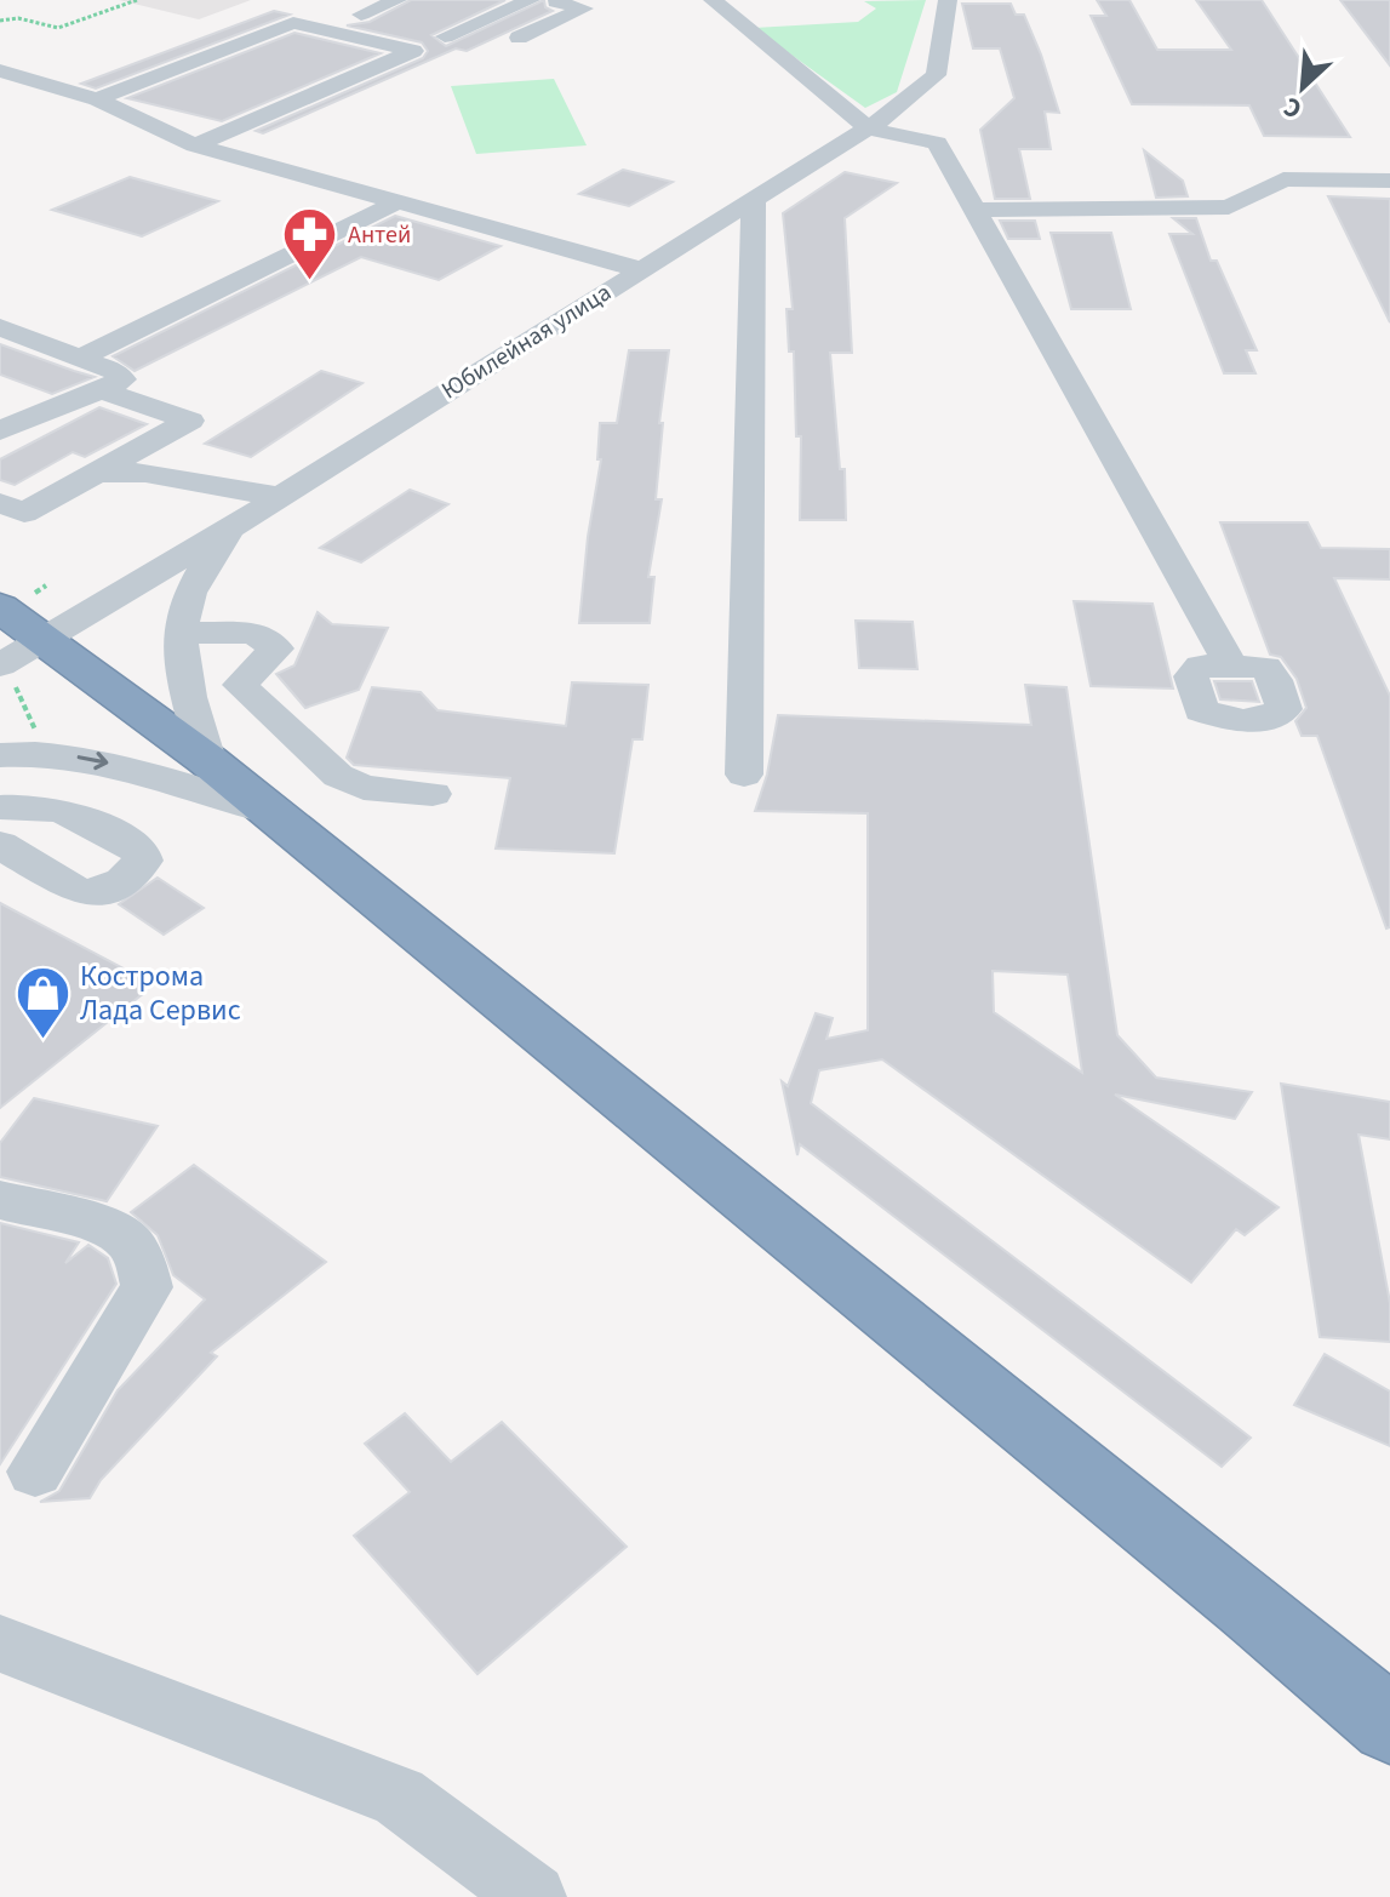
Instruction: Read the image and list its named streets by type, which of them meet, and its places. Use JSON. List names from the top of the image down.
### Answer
{
  "streets": {
    "street": ["Юбилейная улица"]
  },
  "places": {
    "pharmacy": ["Антей"],
    "shop": ["Кострома Лада Сервис"]
  },
  "north": "bottom left"
}
